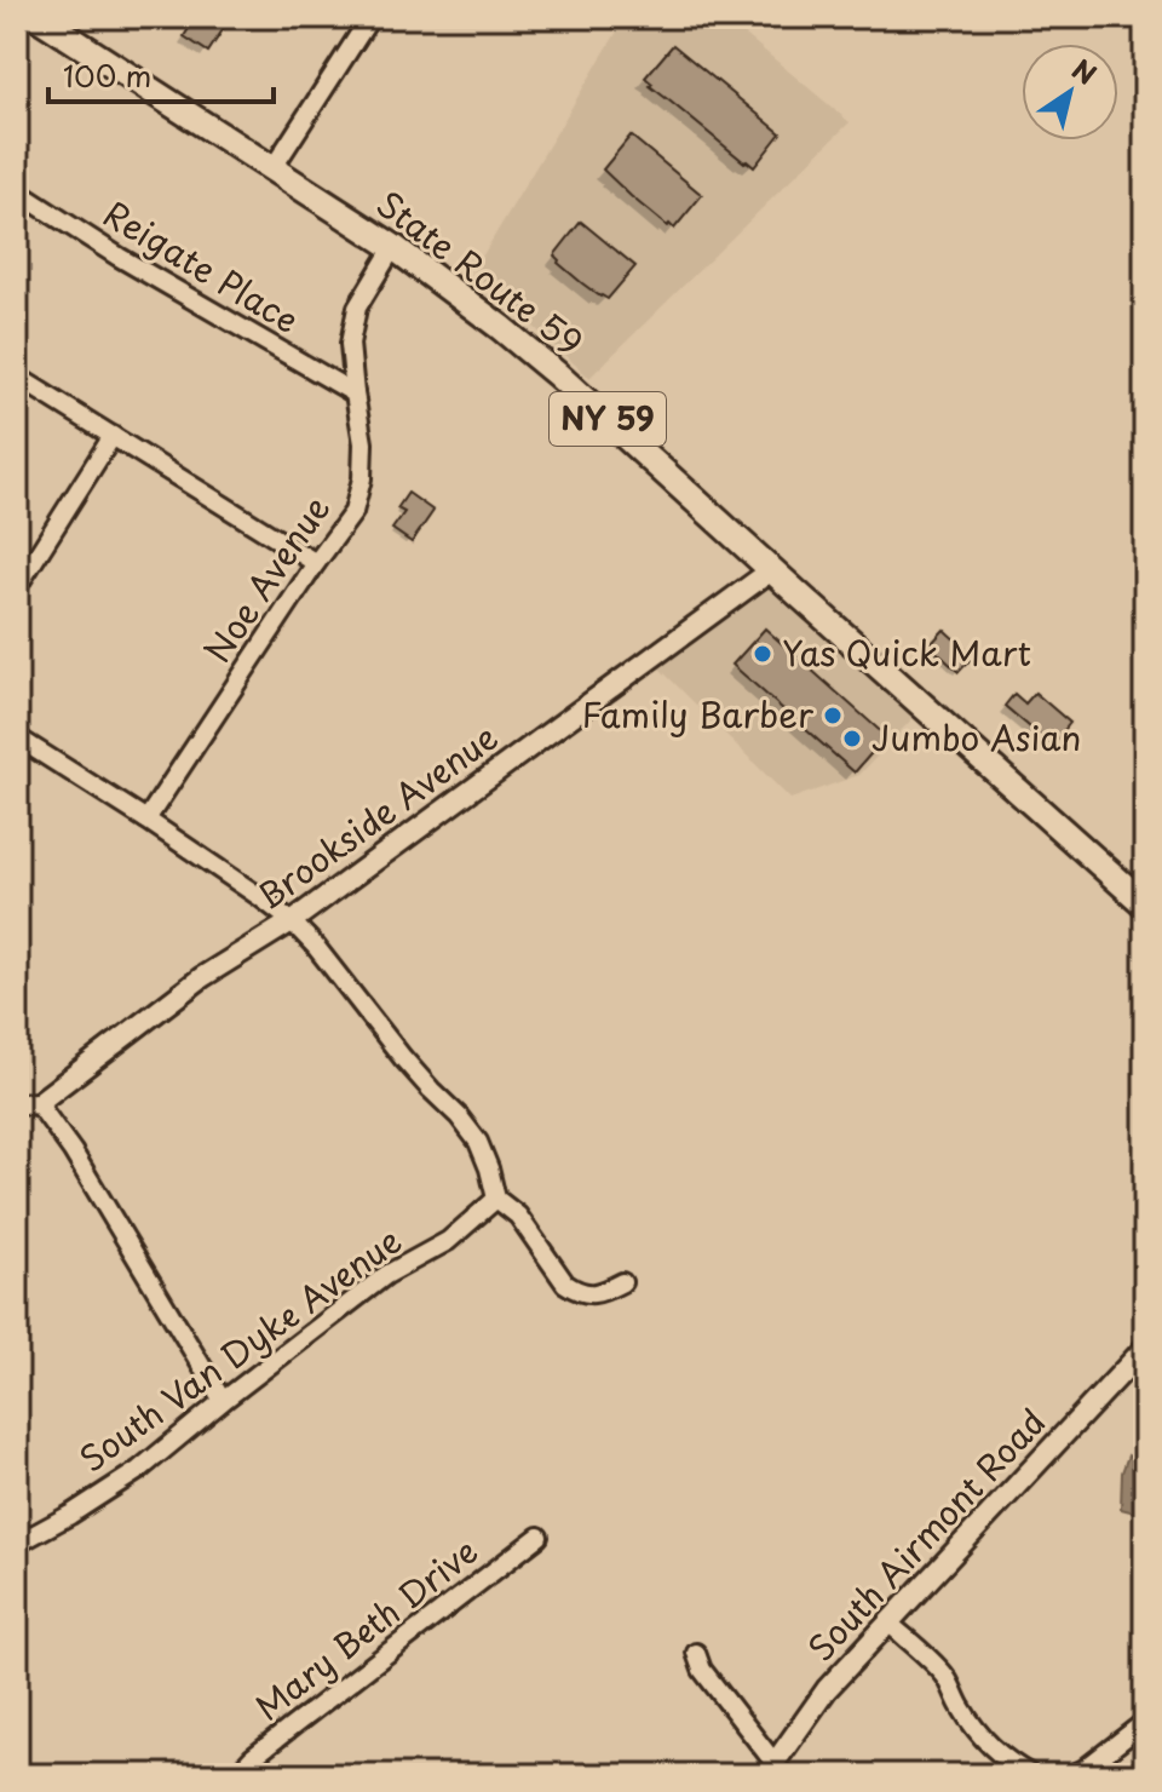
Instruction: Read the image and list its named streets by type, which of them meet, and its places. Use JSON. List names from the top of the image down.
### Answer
{
  "streets": {
    "main road": ["State Route 59", "NY 59"],
    "street": [
      "Reigate Place",
      "Noe Avenue",
      "Brookside Avenue",
      "South Van Dyke Avenue",
      "South Airmont Road",
      "Mary Beth Drive"
    ]
  },
  "crossings": [
    ["Reigate Place", "Noe Avenue"],
    ["State Route 59", "Noe Avenue"],
    ["State Route 59", "Brookside Avenue"]
  ],
  "places": ["Yas Quick Mart", "Family Barber", "Jumbo Asian"],
  "scale_bar": "100 m",
  "north": "top right"
}
